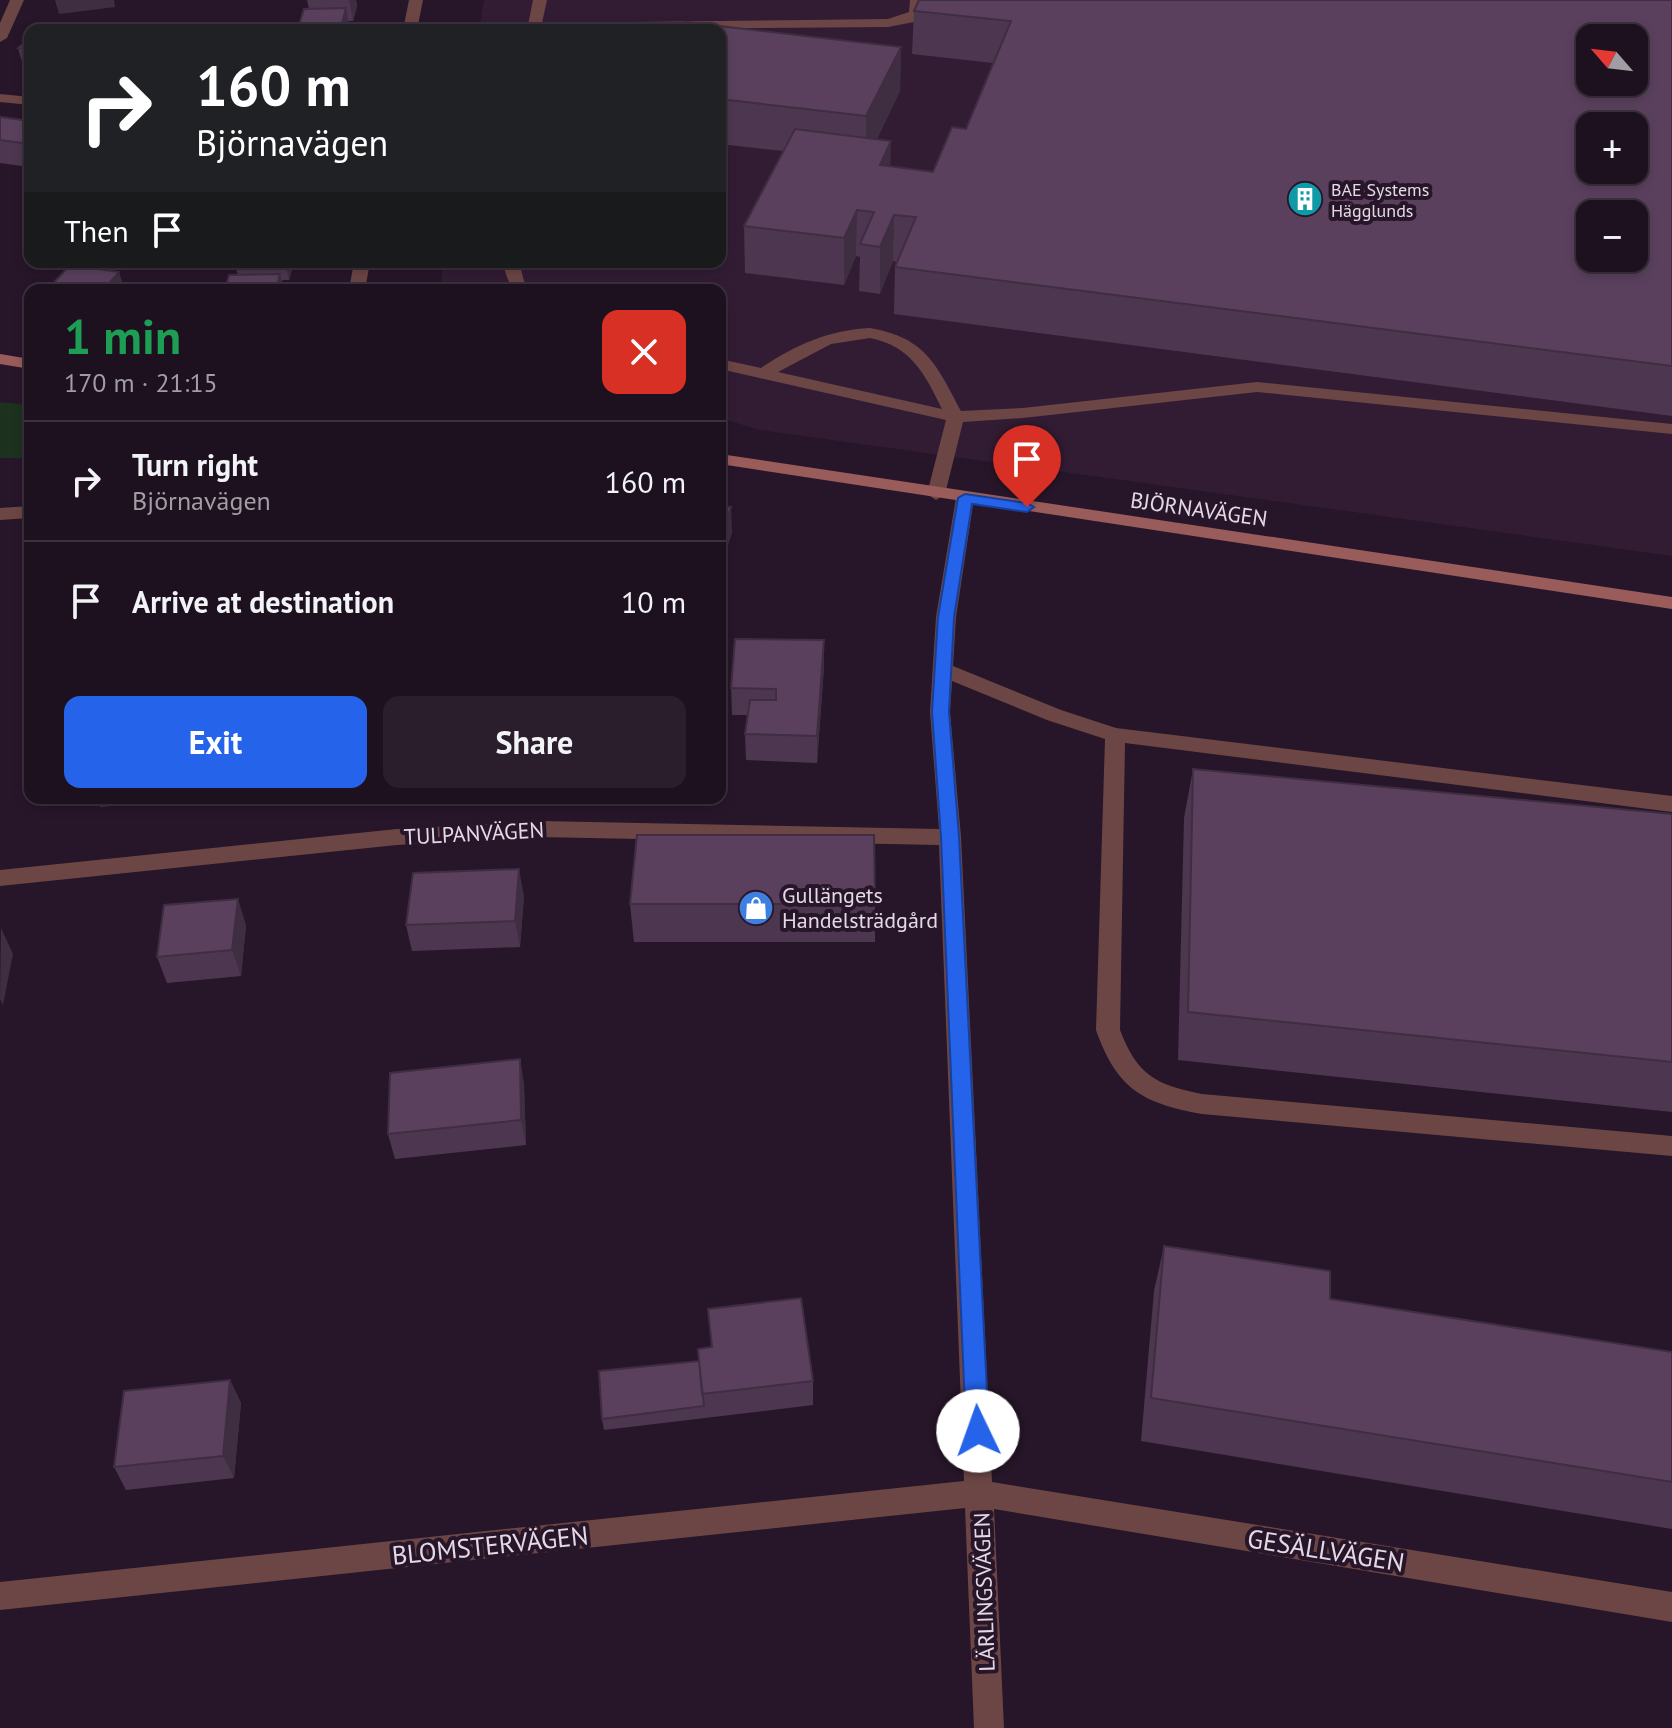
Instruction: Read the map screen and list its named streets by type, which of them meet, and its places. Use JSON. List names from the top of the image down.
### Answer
{
  "streets": {
    "main road": ["BJÖRNAVÄGEN"],
    "street": [
      "TULPANVÄGEN",
      "BLOMSTERVÄGEN",
      "GESÄLLVÄGEN",
      "LÄRLINGSVÄGEN"
    ]
  },
  "crossings": [
    ["BJÖRNAVÄGEN", "LÄRLINGSVÄGEN"],
    ["TULPANVÄGEN", "LÄRLINGSVÄGEN"],
    ["BLOMSTERVÄGEN", "GESÄLLVÄGEN"],
    ["BLOMSTERVÄGEN", "LÄRLINGSVÄGEN"],
    ["GESÄLLVÄGEN", "LÄRLINGSVÄGEN"]
  ],
  "places": {
    "building": ["BAE Systems Hägglunds"],
    "shop": ["Gullängets Handelsträdgård"]
  },
  "north": "top left",
  "page": {
    "map_buttons": ["+", "−"],
    "turn": ["160 m", "Björnavägen"],
    "then": "Then",
    "heading": ["1 min", "170 m · 21:15"],
    "list": [
      {
        "name": "Turn right",
        "note": "Björnavägen",
        "value": "160 m"
      },
      {
        "name": "Arrive at destination",
        "value": "10 m"
      }
    ],
    "buttons": ["Exit", "Share"]
  }
}
